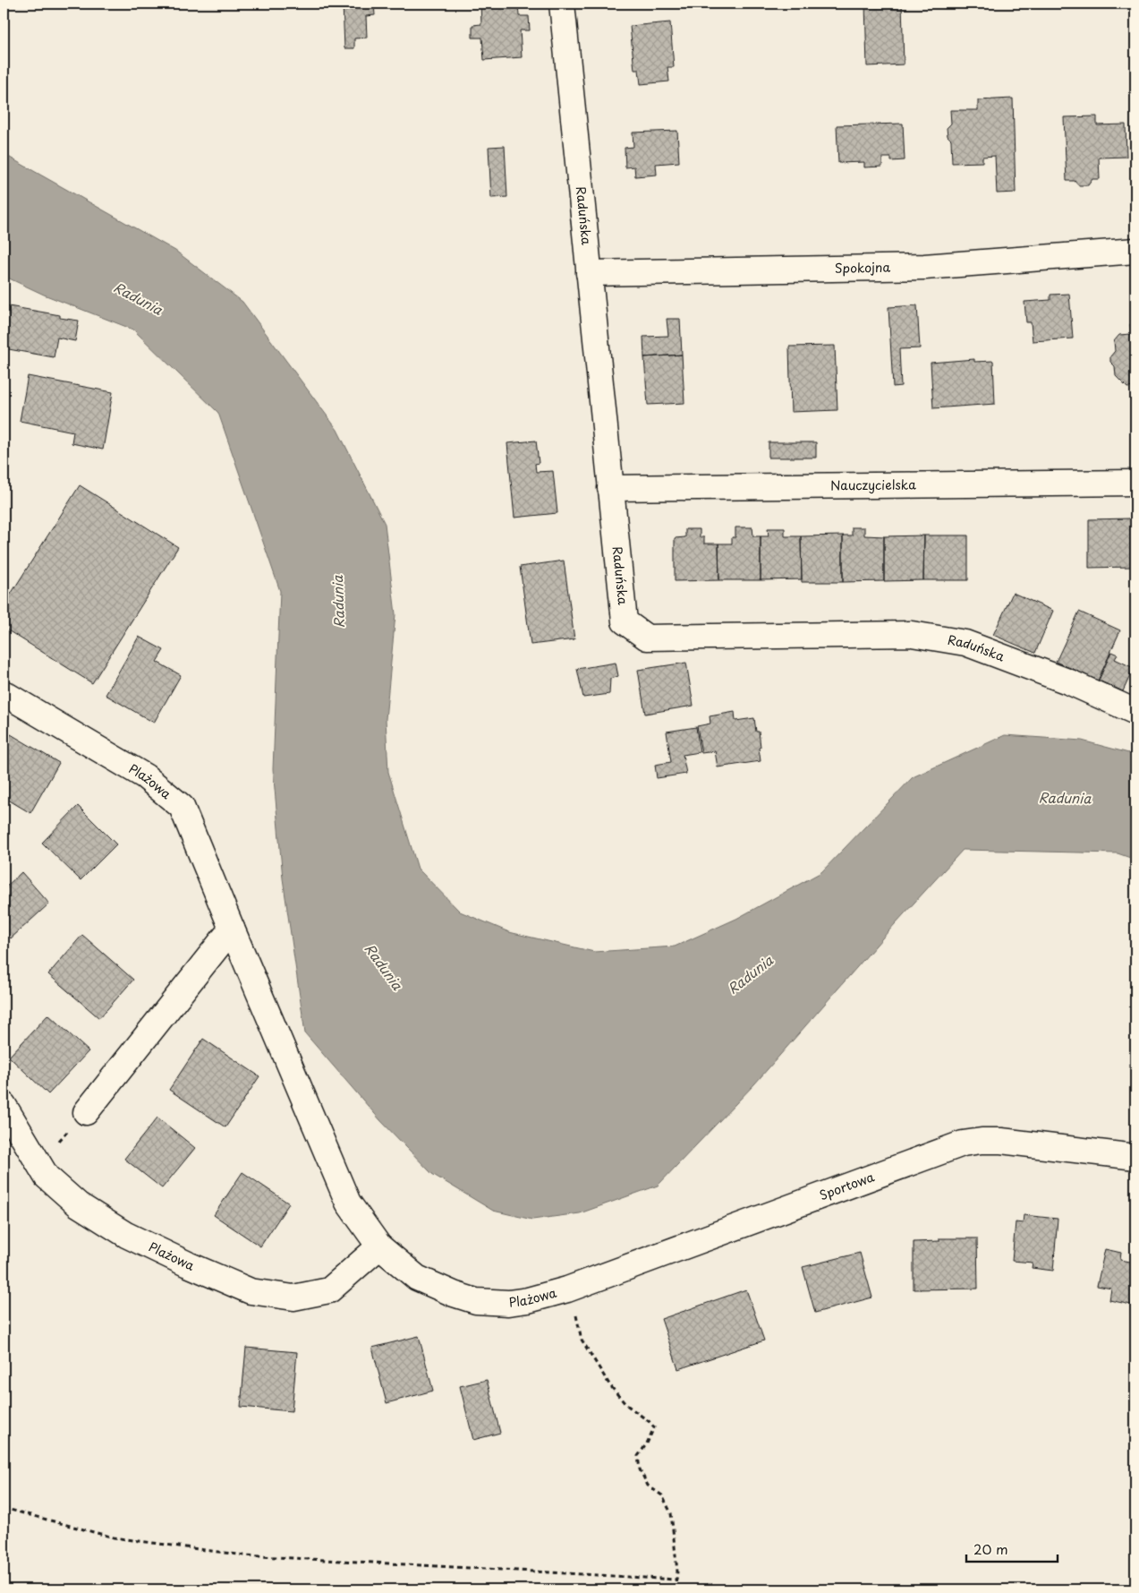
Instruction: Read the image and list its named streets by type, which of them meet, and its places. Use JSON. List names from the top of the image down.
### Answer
{
  "streets": {
    "street": [
      "Raduńska",
      "Spokojna",
      "Nauczycielska",
      "Plażowa",
      "Sportowa"
    ]
  },
  "crossings": [
    ["Raduńska", "Spokojna"],
    ["Raduńska", "Nauczycielska"],
    ["Plażowa", "Sportowa"]
  ],
  "water": ["Radunia"],
  "scale_bar": "20 m"
}
